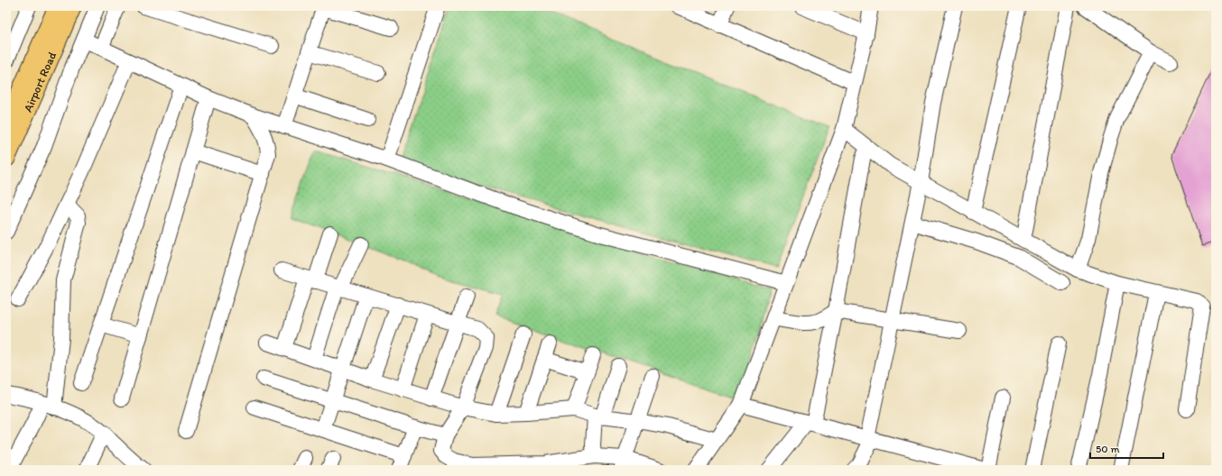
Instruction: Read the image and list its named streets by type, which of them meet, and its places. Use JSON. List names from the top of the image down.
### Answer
{
  "streets": {
    "main road": ["Airport Road"]
  },
  "scale_bar": "50 m"
}
